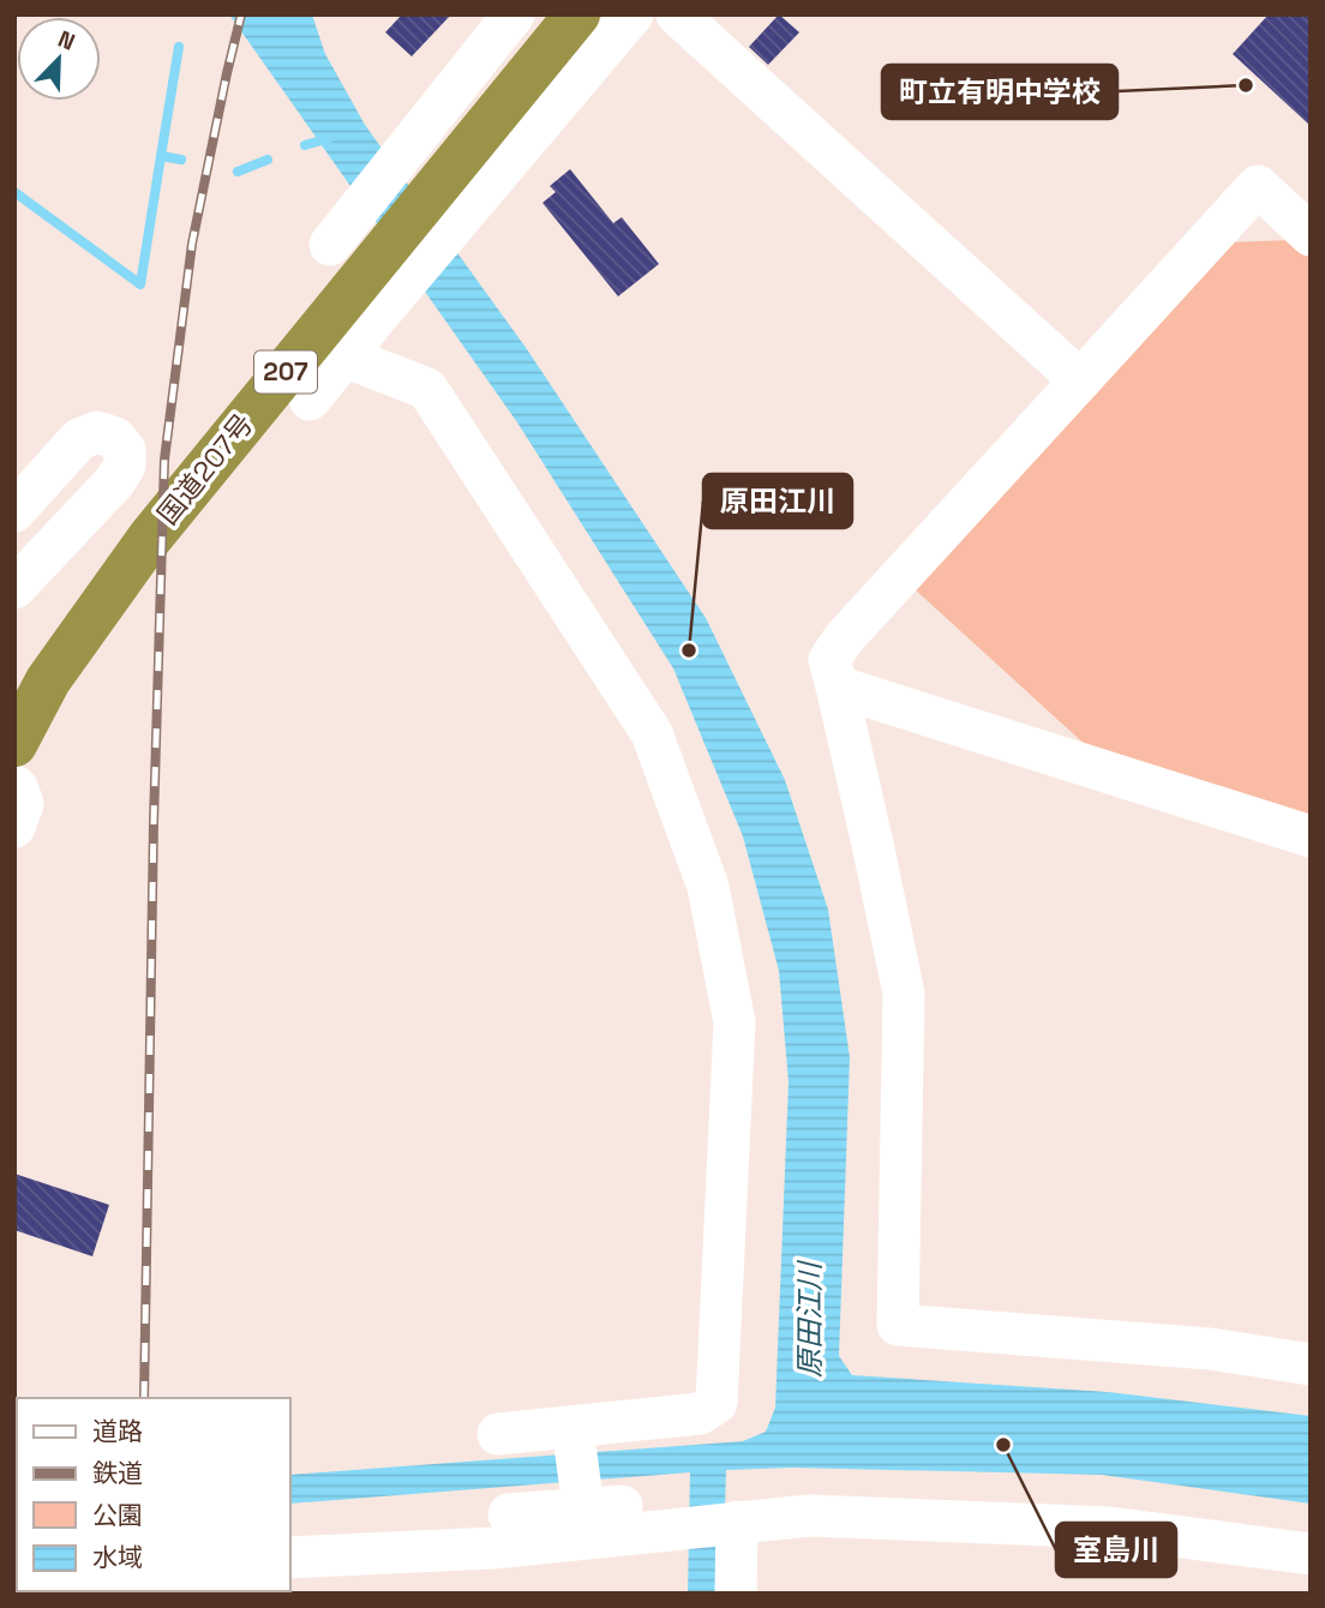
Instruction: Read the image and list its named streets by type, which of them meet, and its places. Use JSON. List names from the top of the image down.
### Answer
{
  "streets": {
    "highway": ["207", "国道207号"]
  },
  "water": ["原田江川"],
  "places": ["町立有明中学校", "原田江川", "室島川"],
  "legend": [
    "道路",
    "鉄道",
    "公園",
    "水域"
  ],
  "north": "top right"
}
